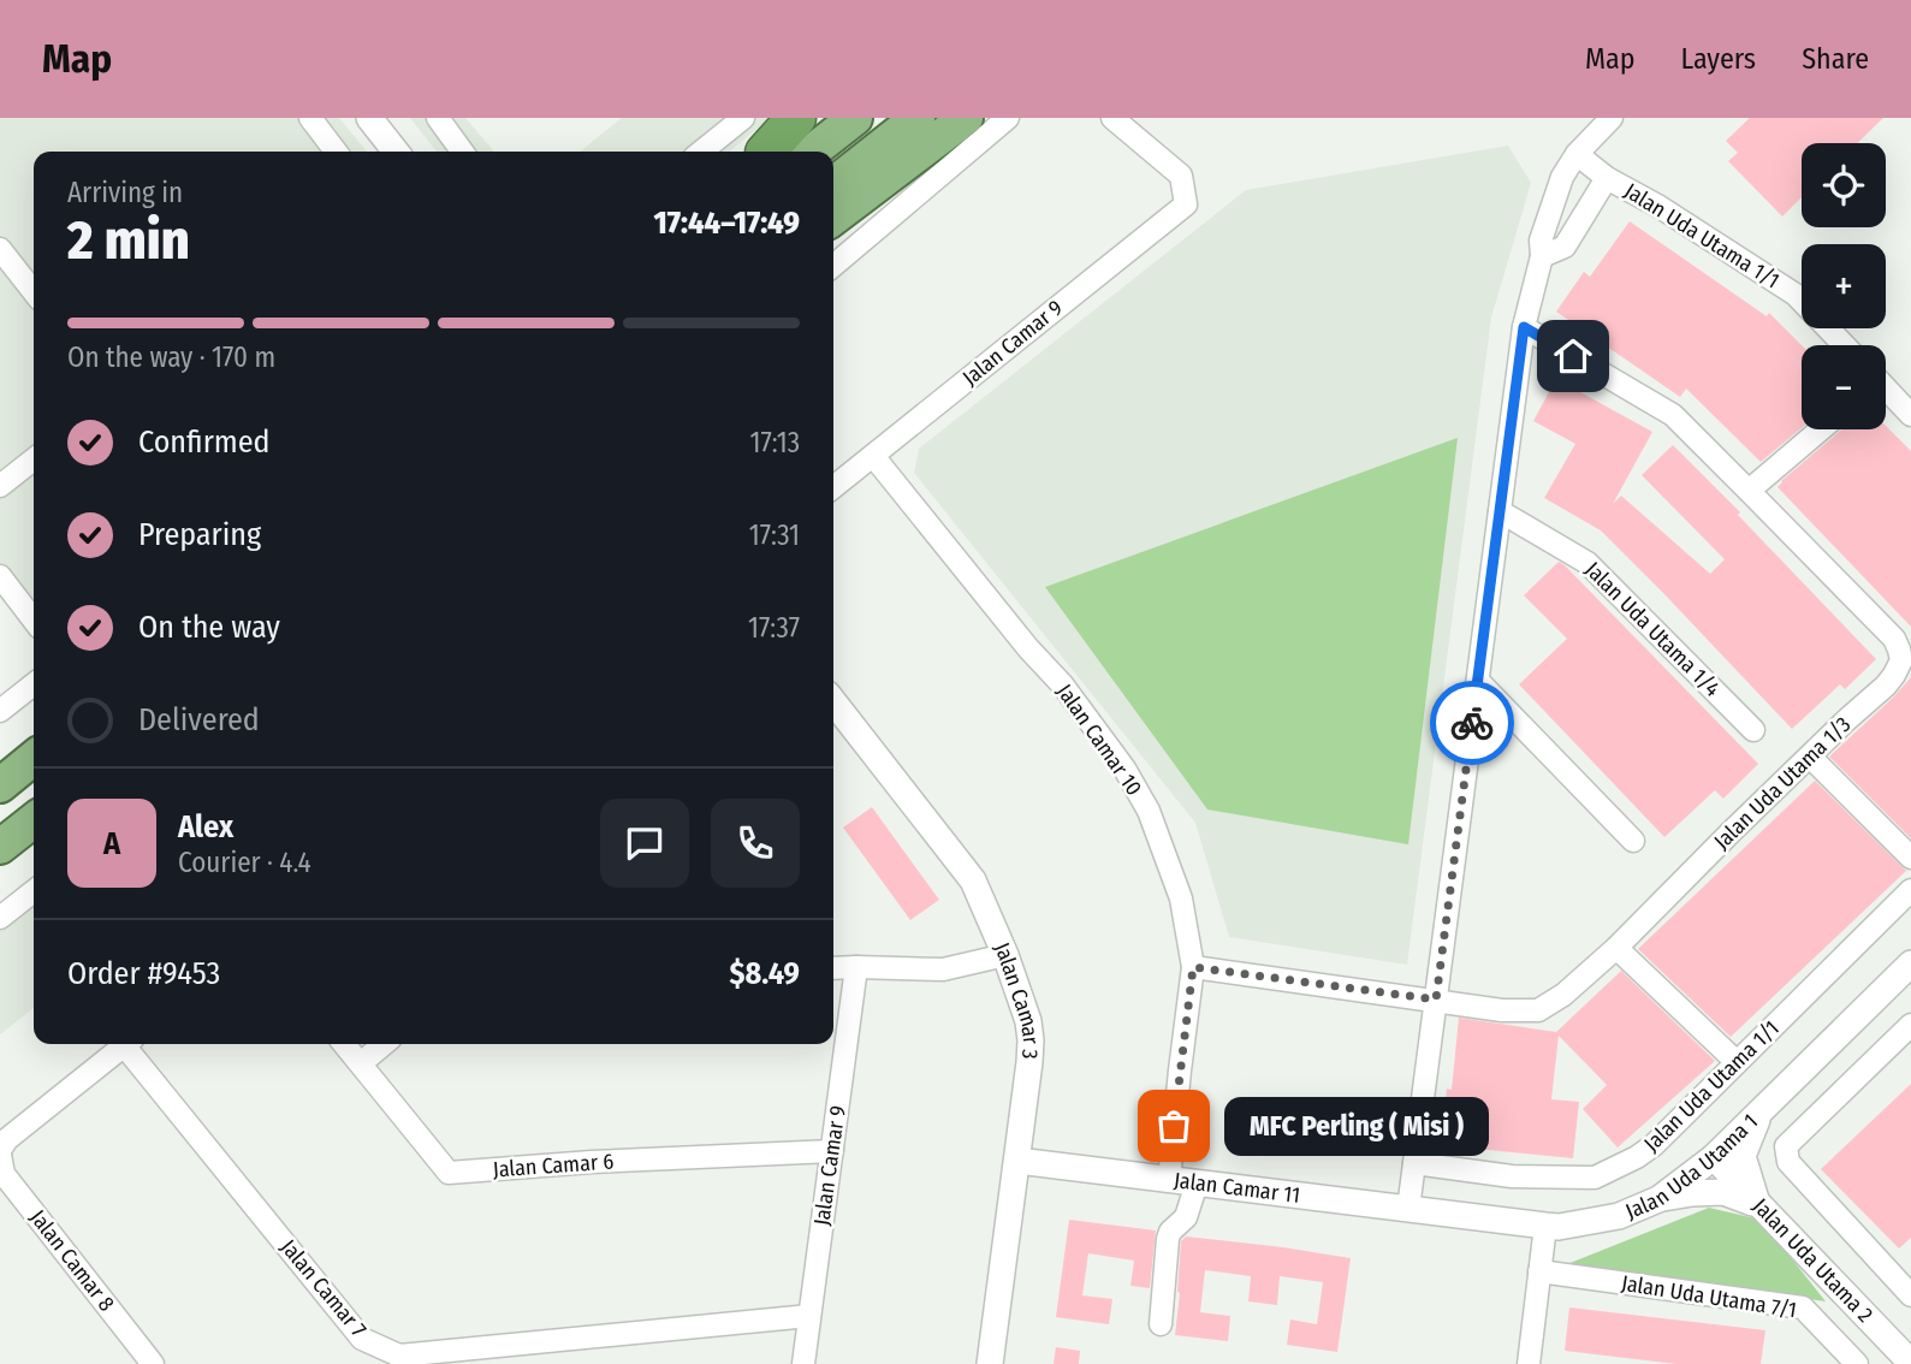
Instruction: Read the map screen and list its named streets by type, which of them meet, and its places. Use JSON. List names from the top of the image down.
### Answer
{
  "streets": {
    "street": [
      "Jalan Uda Utama 1/1",
      "Jalan Camar 9",
      "Jalan Uda Utama 1/4",
      "Jalan Camar 10",
      "Jalan Uda Utama 1/3",
      "Jalan Camar 3",
      "Jalan Uda Utama 1",
      "Jalan Camar 6",
      "Jalan Camar 11",
      "Jalan Camar 8",
      "Jalan Uda Utama 2",
      "Jalan Camar 7",
      "Jalan Uda Utama 7/1"
    ]
  },
  "crossings": [
    ["Jalan Camar 9", "Jalan Camar 10"],
    ["Jalan Camar 9", "Jalan Camar 6"],
    ["Jalan Camar 9", "Jalan Camar 7"],
    ["Jalan Camar 10", "Jalan Uda Utama 1/3"],
    ["Jalan Camar 10", "Jalan Camar 11"],
    ["Jalan Camar 3", "Jalan Camar 11"],
    ["Jalan Uda Utama 1", "Jalan Camar 11"],
    ["Jalan Uda Utama 1", "Jalan Uda Utama 2"]
  ],
  "places": ["MFC Perling ( Misi )"],
  "page": {
    "header": "Map",
    "nav": ["Map", "Layers", "Share"],
    "map_buttons": ["+", "−"],
    "heading": ["2 min", "Arriving in", "17:44–17:49"],
    "panel": [
      "Alex",
      "Courier · 4.4",
      "Order #9453",
      "$8.49"
    ],
    "bar": "On the way · 170 m",
    "list": [
      ["Confirmed", "17:13"],
      ["Preparing", "17:31"],
      ["On the way", "17:37"],
      "Delivered"
    ],
    "round": "A",
    "bubble": "MFC Perling ( Misi )"
  }
}
